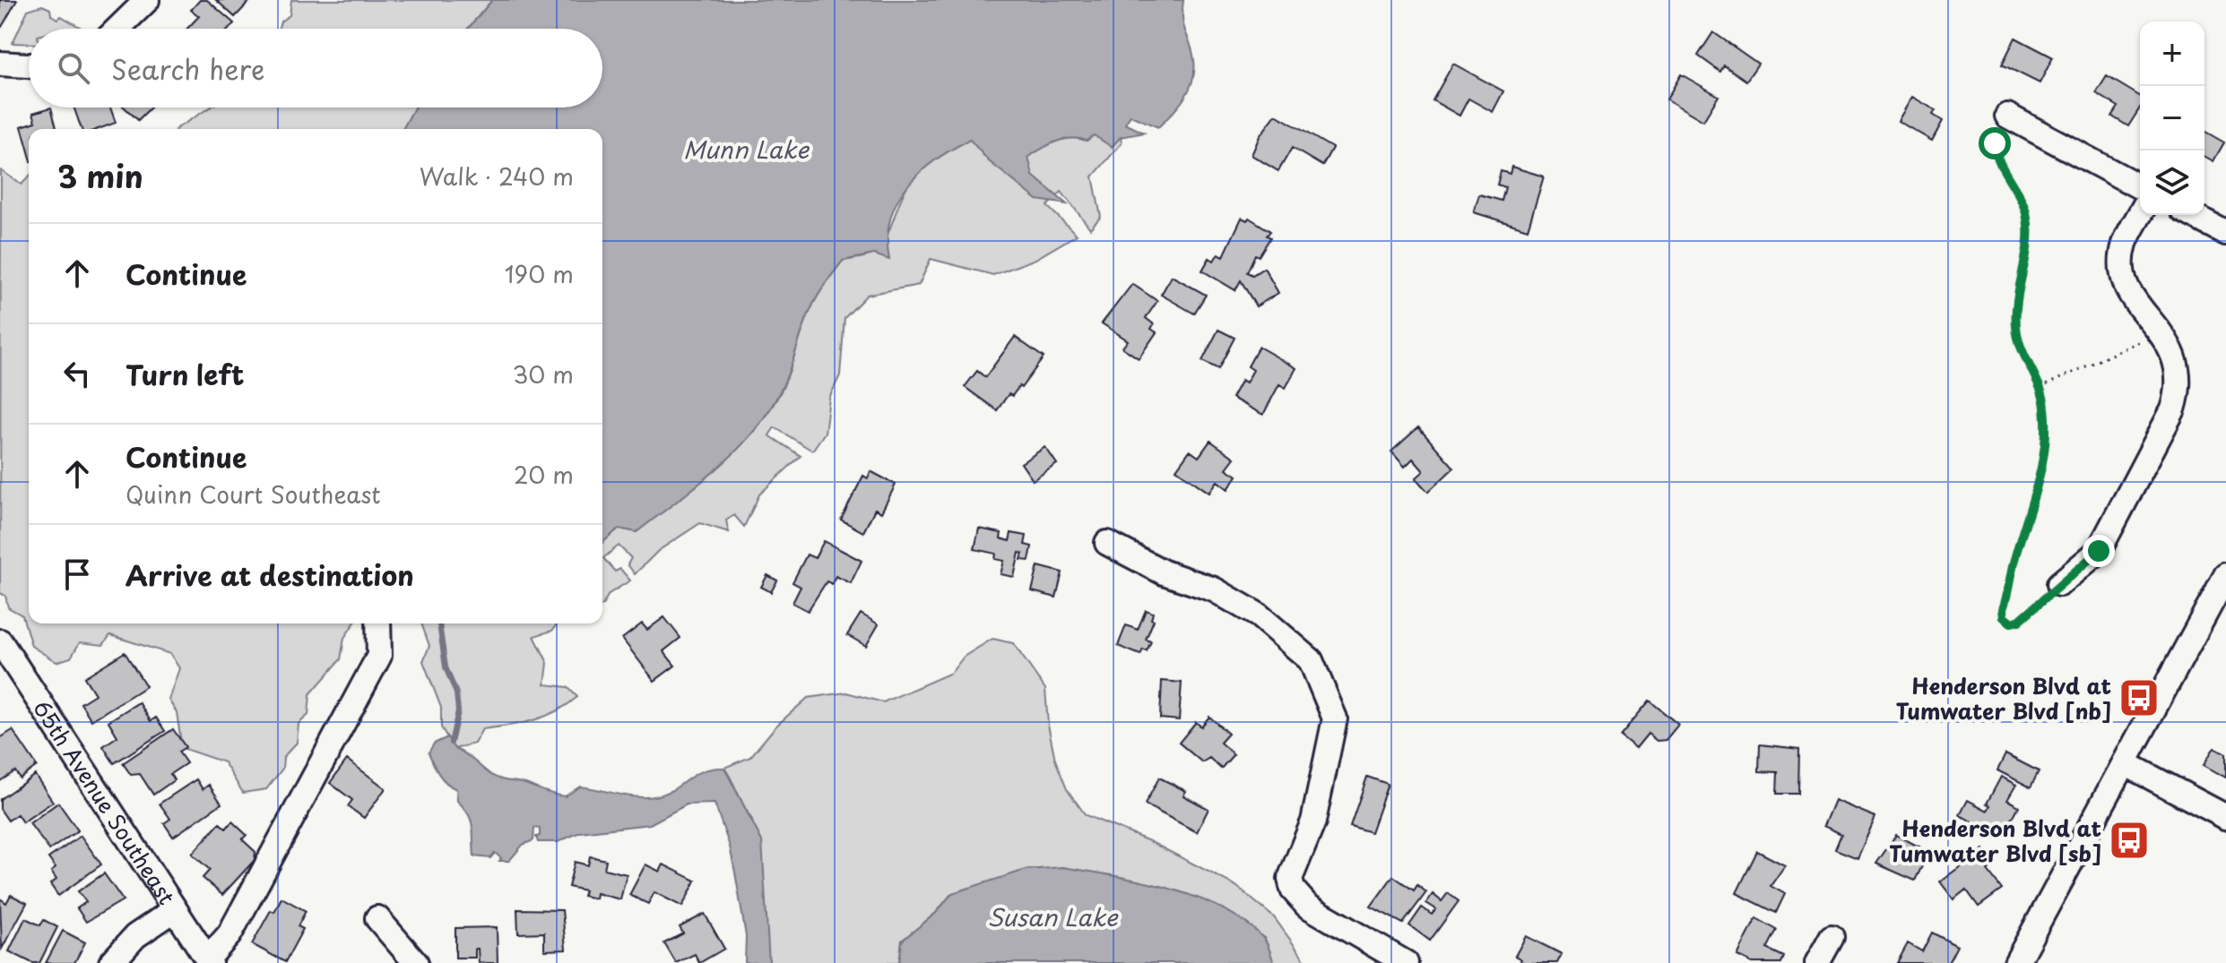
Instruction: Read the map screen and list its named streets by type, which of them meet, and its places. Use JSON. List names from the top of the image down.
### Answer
{
  "streets": {
    "street": ["65th Avenue Southeast"]
  },
  "water": ["Munn Lake", "Susan Lake"],
  "places": {
    "bus stop": ["Henderson Blvd at Tumwater Blvd [nb]", "Henderson Blvd at Tumwater Blvd [sb]"]
  },
  "page": {
    "map_buttons": ["+", "−"],
    "search": "Search here",
    "heading": ["3 min", "Walk · 240 m"],
    "list": [
      ["Continue", "190 m"],
      ["Turn left", "30 m"],
      ["Continue", "Quinn Court Southeast", "20 m"],
      "Arrive at destination"
    ]
  }
}
